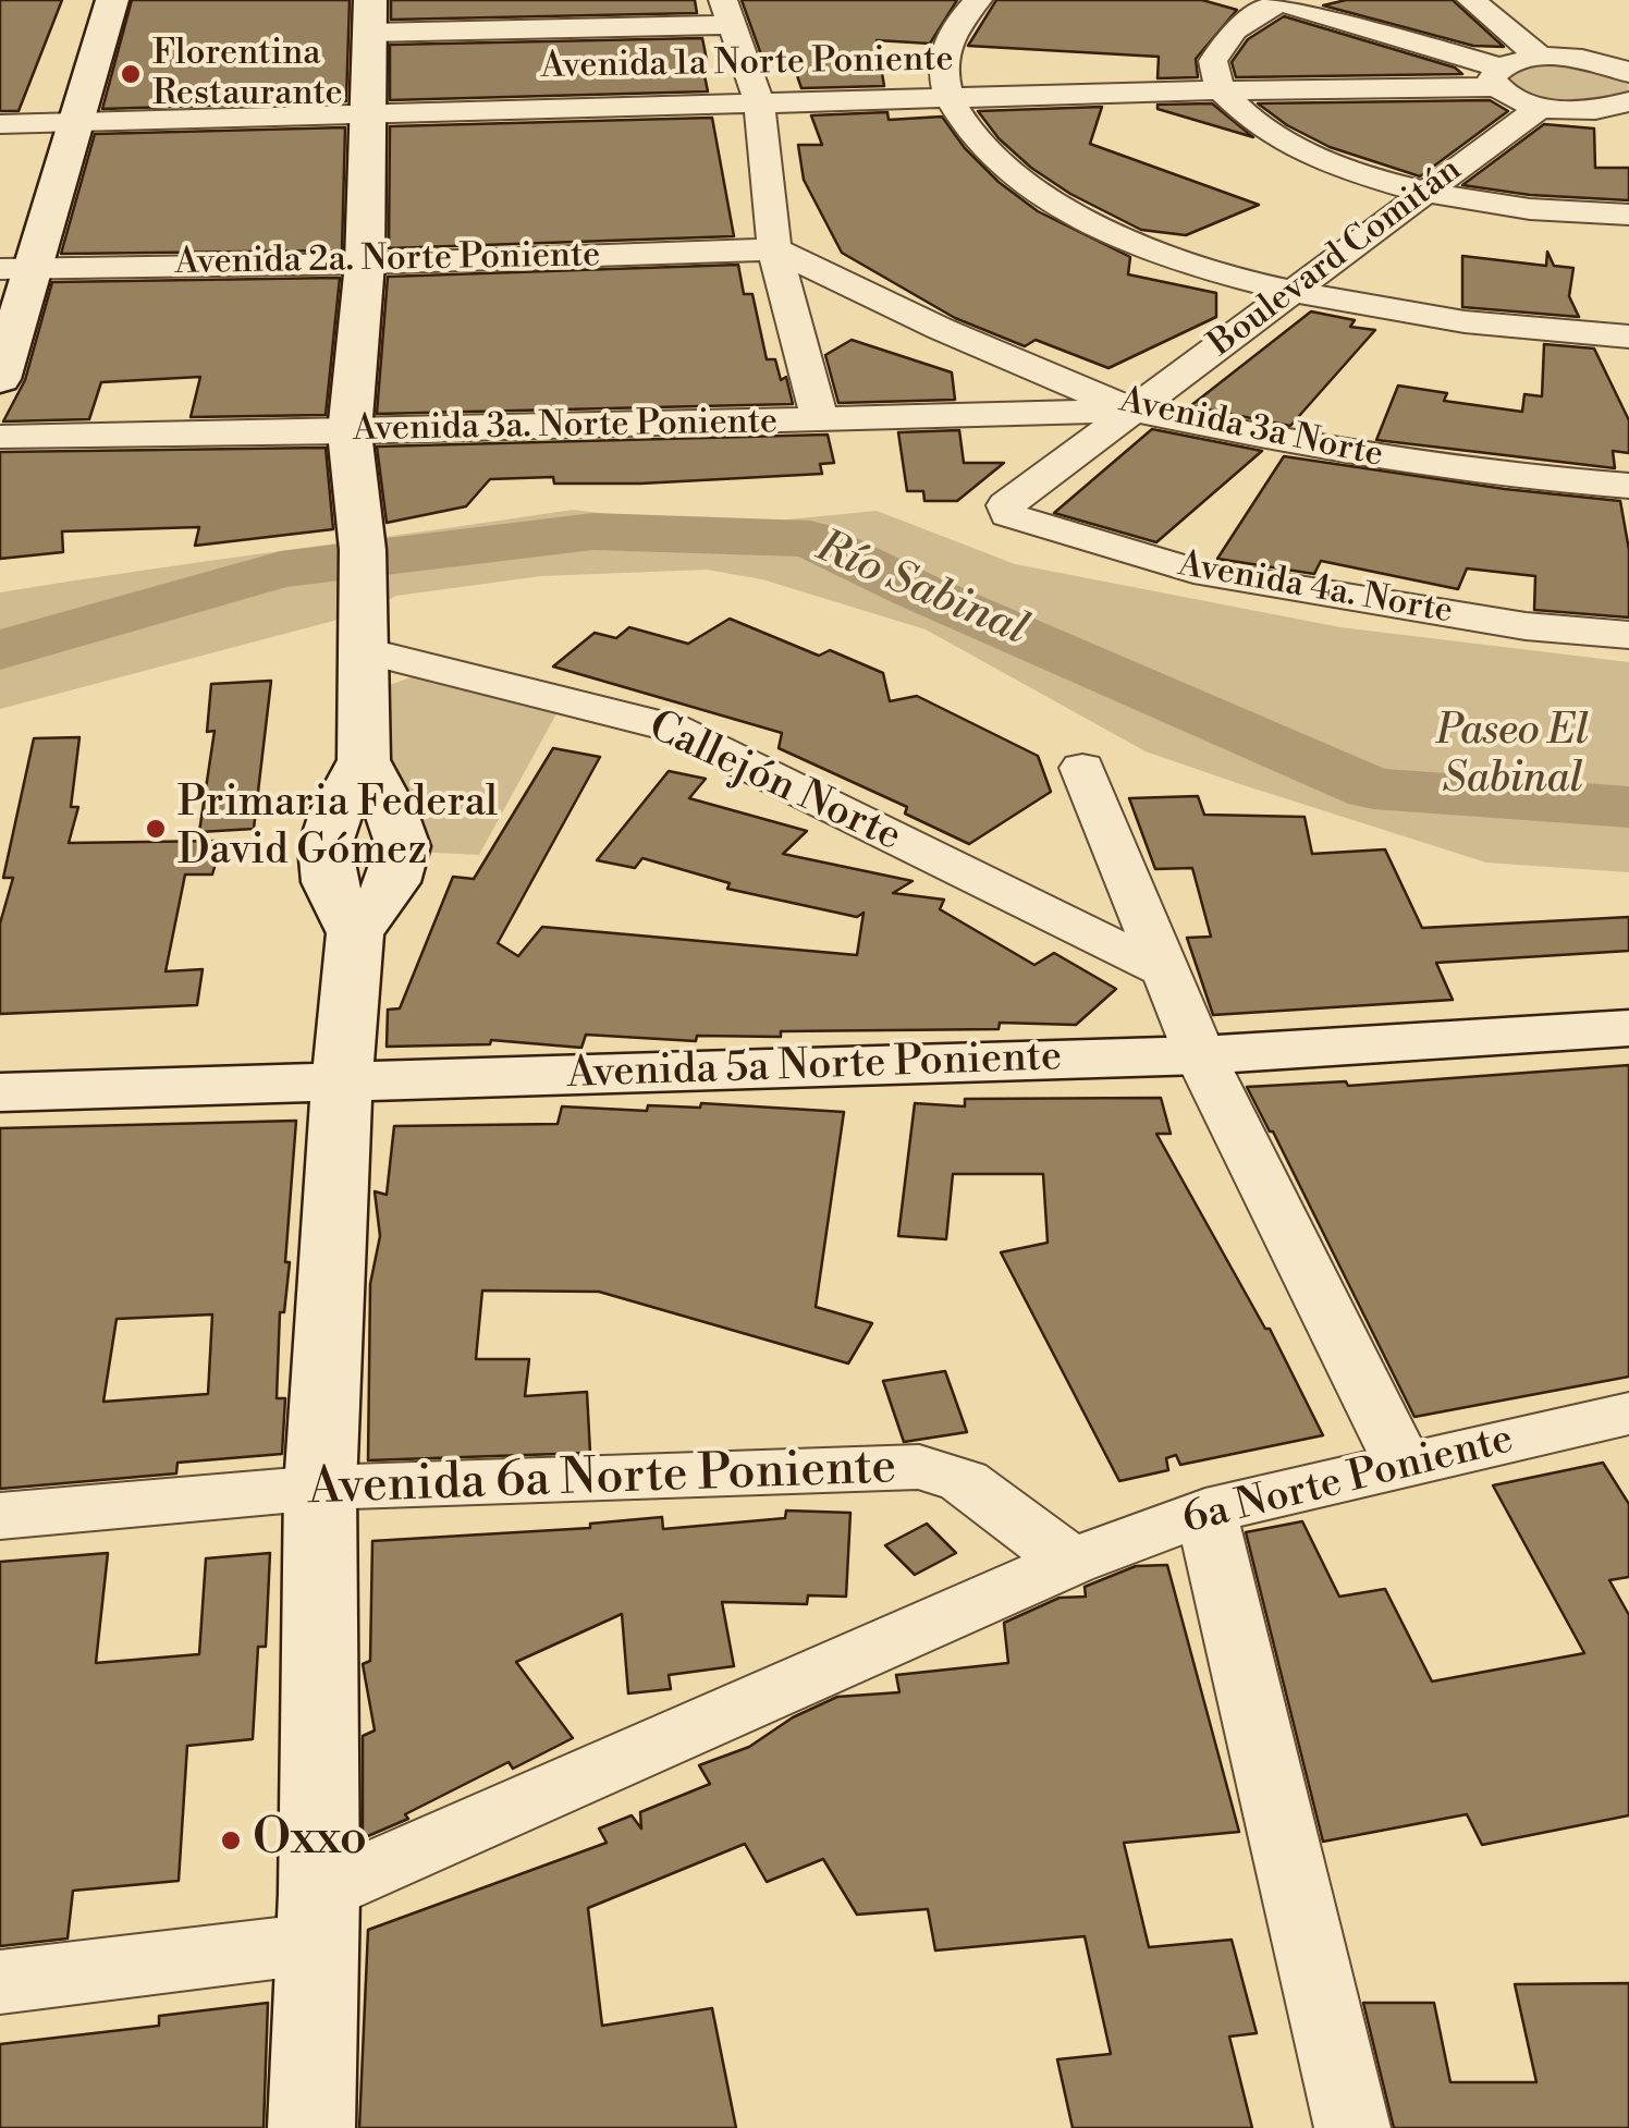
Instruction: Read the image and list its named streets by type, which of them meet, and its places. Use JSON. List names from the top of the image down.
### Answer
{
  "streets": {
    "street": [
      "Avenida 1a Norte Poniente",
      "Boulevard Comitán",
      "Avenida 2a. Norte Poniente",
      "Avenida 3a. Norte Poniente",
      "Avenida 3a Norte",
      "Avenida 4a. Norte",
      "Callejón Norte",
      "Avenida 5a Norte Poniente",
      "Avenida 6a Norte Poniente",
      "6a Norte Poniente"
    ]
  },
  "crossings": [
    ["Boulevard Comitán", "Avenida 3a. Norte Poniente"],
    ["Boulevard Comitán", "Avenida 3a Norte"],
    ["Boulevard Comitán", "Avenida 4a. Norte"],
    ["Avenida 2a. Norte Poniente", "Avenida 3a Norte"],
    ["Avenida 3a. Norte Poniente", "Avenida 3a Norte"],
    ["Avenida 6a Norte Poniente", "6a Norte Poniente"]
  ],
  "water": ["Río Sabinal"],
  "parks": ["Paseo El Sabinal"],
  "places": ["Florentina Restaurante", "Primaria Federal David Gómez", "Oxxo"]
}
